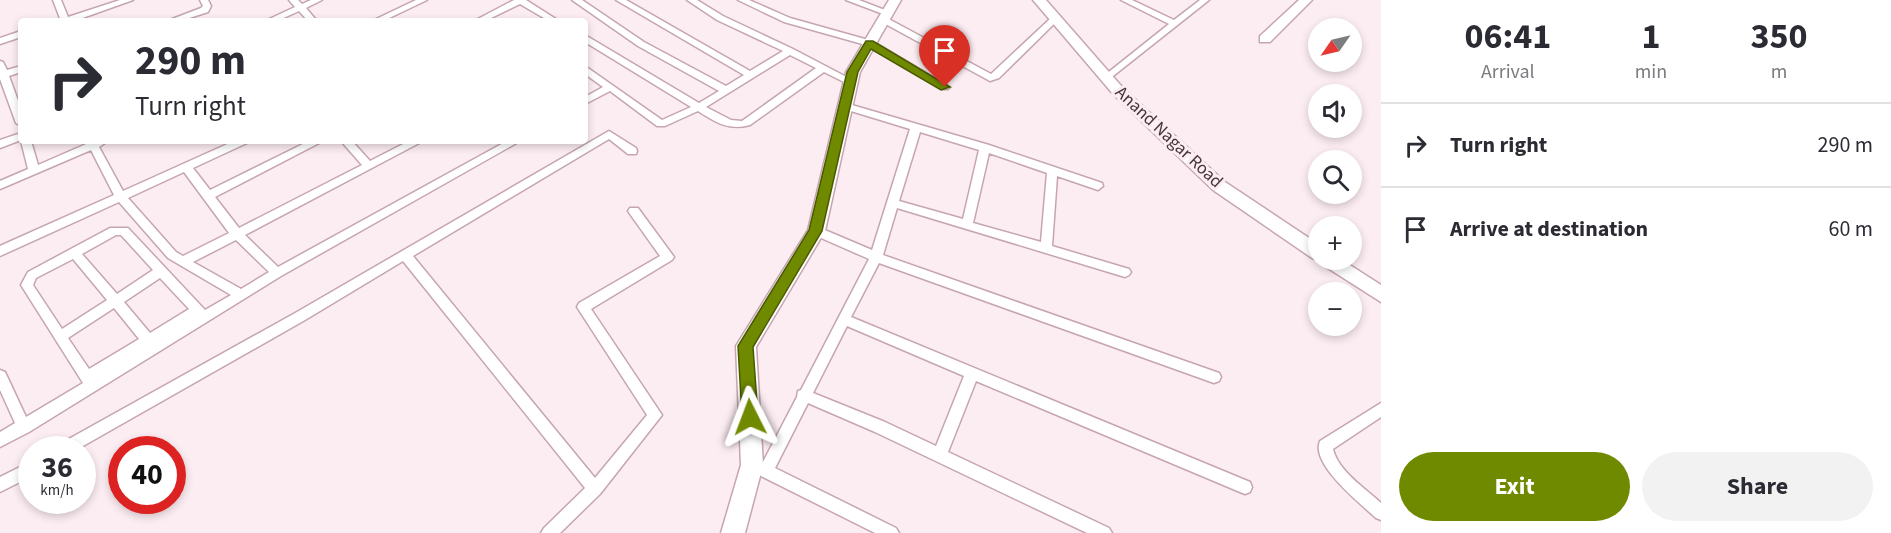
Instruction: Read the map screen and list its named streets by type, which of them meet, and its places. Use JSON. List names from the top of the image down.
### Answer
{
  "streets": {
    "street": ["Anand Nagar Road"]
  },
  "north": "bottom left",
  "page": {
    "eta": [
      "06:41",
      "Arrival",
      "1",
      "min",
      "350",
      "m"
    ],
    "map_buttons": ["+", "−"],
    "turn": ["290 m", "Turn right"],
    "list": [
      {
        "name": "Turn right",
        "value": "290 m"
      },
      {
        "name": "Arrive at destination",
        "value": "60 m"
      }
    ],
    "speed": "36 km/h",
    "limit": "40",
    "buttons": ["Exit", "Share"]
  }
}
